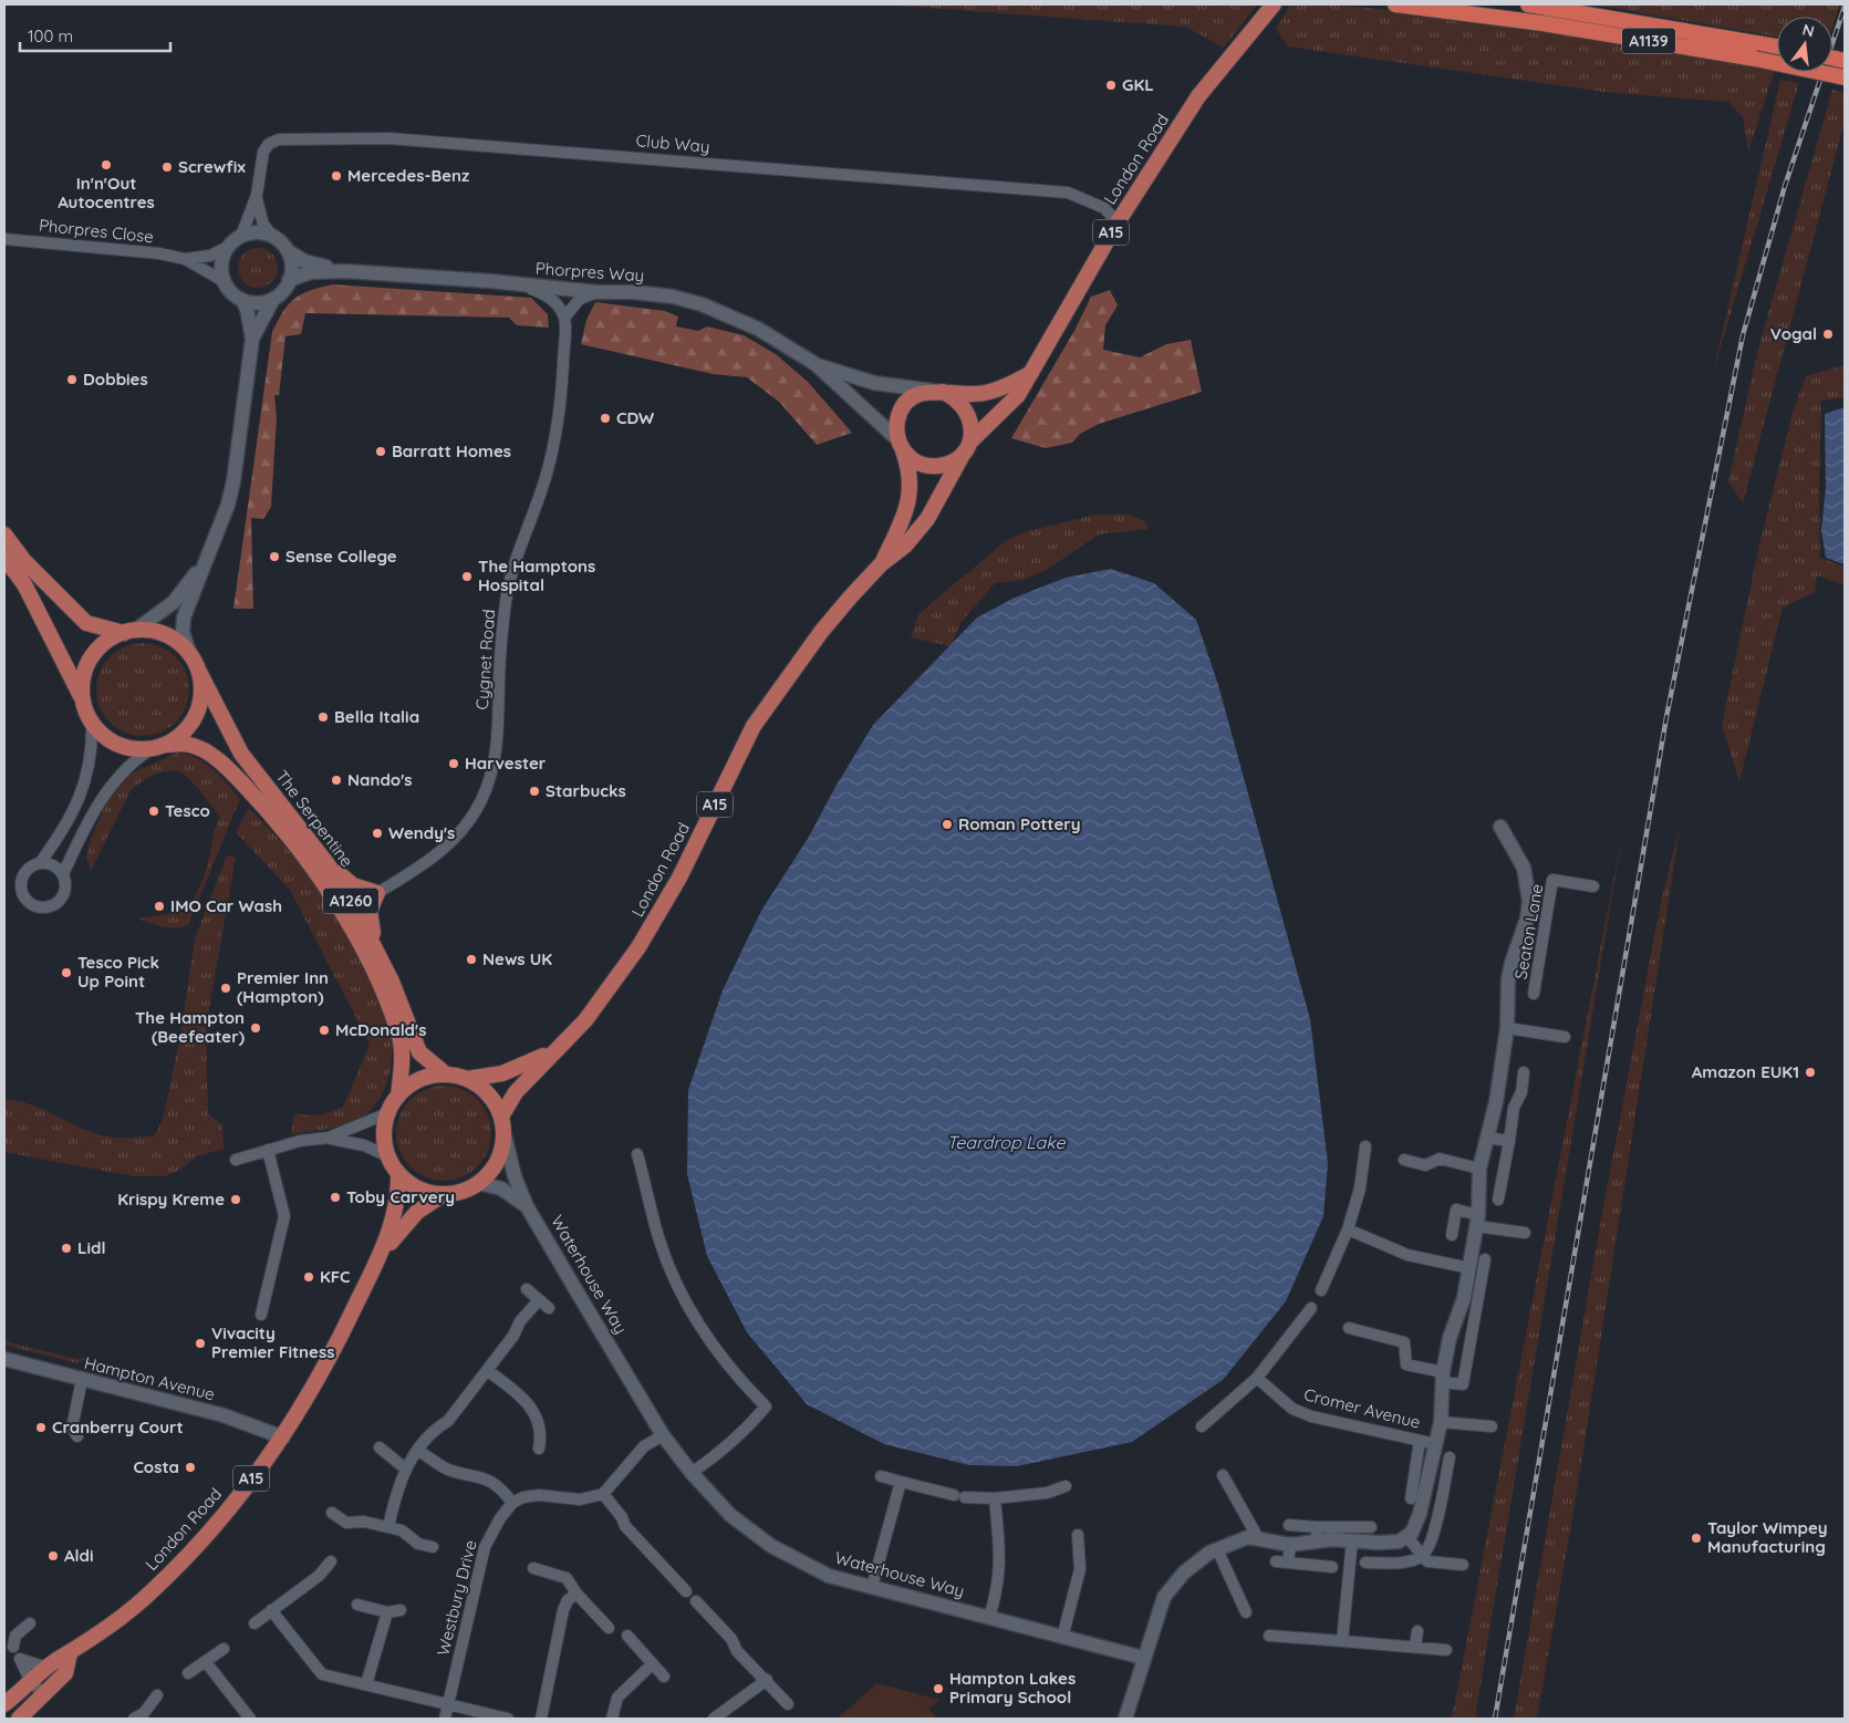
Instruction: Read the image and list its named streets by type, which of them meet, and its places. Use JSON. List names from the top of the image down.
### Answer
{
  "streets": {
    "highway": ["A1139"],
    "main road": [
      "London Road",
      "A15",
      "The Serpentine",
      "A1260"
    ],
    "street": [
      "Club Way",
      "Phorpres Close",
      "Phorpres Way",
      "Cygnet Road",
      "Seaton Lane",
      "Waterhouse Way",
      "Hampton Avenue",
      "Cromer Avenue",
      "Westbury Drive"
    ]
  },
  "crossings": [
    ["Club Way", "London Road"],
    ["Club Way", "Phorpres Close"],
    ["Club Way", "Phorpres Way"],
    ["London Road", "A15"],
    ["London Road", "Phorpres Way"],
    ["London Road", "The Serpentine"],
    ["London Road", "Waterhouse Way"],
    ["London Road", "Hampton Avenue"],
    ["Phorpres Close", "Phorpres Way"],
    ["A15", "Phorpres Way"],
    ["The Serpentine", "Waterhouse Way"]
  ],
  "water": ["Teardrop Lake"],
  "places": [
    "GKL",
    "In'n'Out Autocentres",
    "Screwfix",
    "Mercedes-Benz",
    "Vogal",
    "Dobbies",
    "CDW",
    "Barratt Homes",
    "Sense College",
    "The Hamptons Hospital",
    "Bella Italia",
    "Harvester",
    "Nando's",
    "Starbucks",
    "Tesco",
    "Roman Pottery",
    "Wendy's",
    "IMO Car Wash",
    "News UK",
    "Tesco Pick Up Point",
    "Premier Inn (Hampton)",
    "The Hampton (Beefeater)",
    "McDonald's",
    "Amazon EUK1",
    "Toby Carvery",
    "Krispy Kreme",
    "Lidl",
    "KFC",
    "Vivacity Premier Fitness",
    "Cranberry Court",
    "Costa",
    "Taylor Wimpey Manufacturing",
    "Aldi",
    "Hampton Lakes Primary School"
  ],
  "scale_bar": "100 m",
  "north": "top"
}
